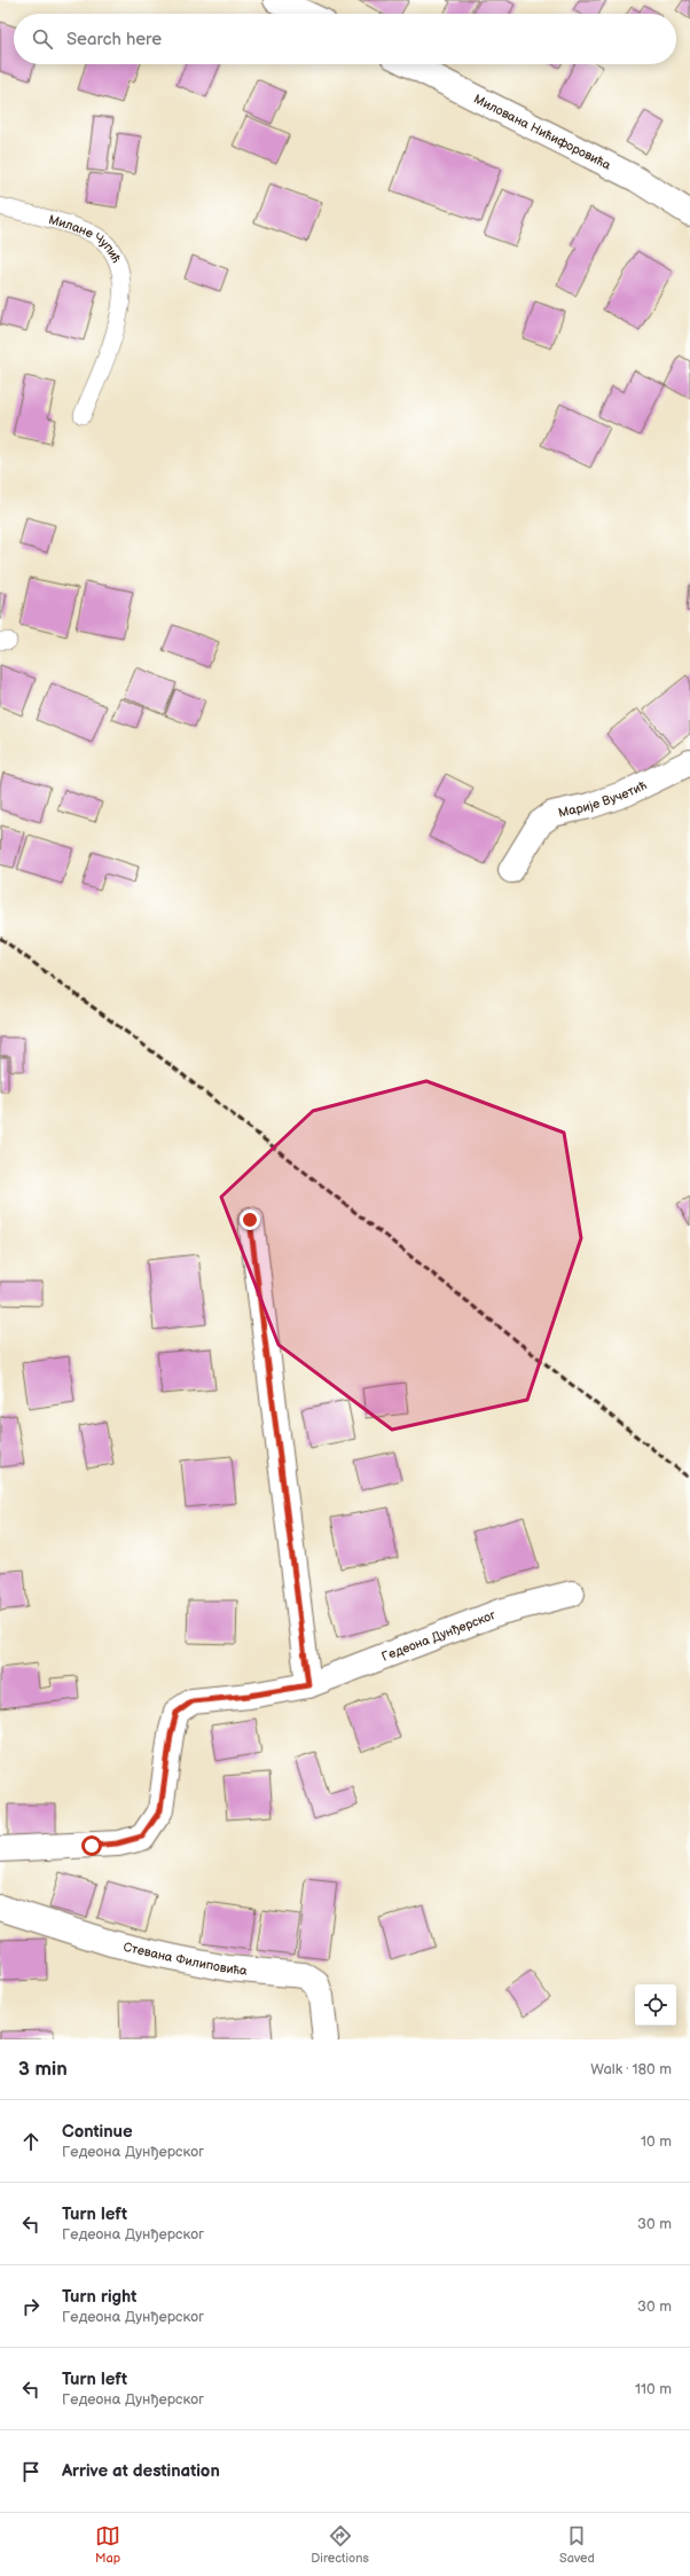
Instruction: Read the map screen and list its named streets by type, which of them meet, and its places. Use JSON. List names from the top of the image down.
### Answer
{
  "streets": {
    "street": [
      "Милована Нићифоровића",
      "Марије Вучетић",
      "Гедеона Дунђерског",
      "Стевана Филиповића"
    ],
    "lane": ["Милане Чупић"]
  },
  "page": {
    "search": "Search here",
    "heading": ["3 min", "Walk · 180 m"],
    "list": [
      ["Continue", "Гедеона Дунђерског", "10 m"],
      ["Turn left", "Гедеона Дунђерског", "30 m"],
      ["Turn right", "Гедеона Дунђерског", "30 m"],
      ["Turn left", "Гедеона Дунђерског", "110 m"],
      "Arrive at destination"
    ],
    "nav": ["Map", "Directions", "Saved"]
  }
}
